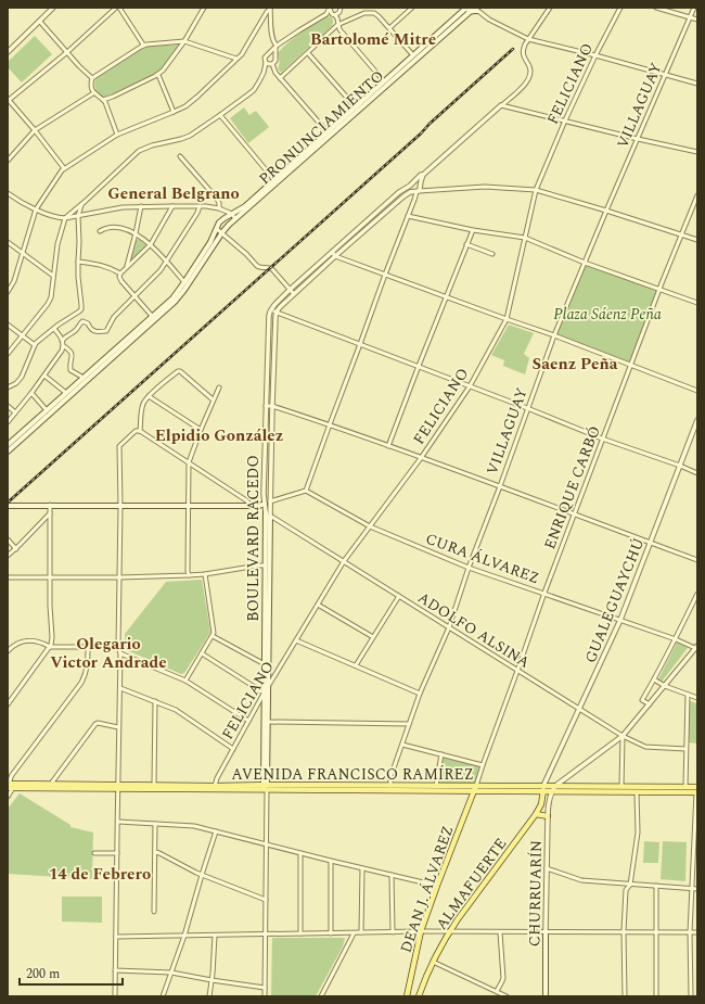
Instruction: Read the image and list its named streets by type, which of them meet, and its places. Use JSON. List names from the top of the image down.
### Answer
{
  "streets": {
    "main road": [
      "PRONUNCIAMIENTO",
      "BOULEVARD RACEDO",
      "AVENIDA FRANCISCO RAMÍREZ",
      "ALMAFUERTE",
      "DEAN J. ÁLVAREZ",
      "CHURRUARÍN"
    ],
    "street": [
      "FELICIANO",
      "VILLAGUAY",
      "ENRIQUE CARBÓ",
      "CURA ÁLVAREZ",
      "GUALEGUAYCHÚ",
      "ADOLFO ALSINA"
    ]
  },
  "crossings": [
    ["FELICIANO", "BOULEVARD RACEDO"],
    ["FELICIANO", "CURA ÁLVAREZ"],
    ["FELICIANO", "ADOLFO ALSINA"],
    ["FELICIANO", "AVENIDA FRANCISCO RAMÍREZ"],
    ["VILLAGUAY", "CURA ÁLVAREZ"],
    ["VILLAGUAY", "ADOLFO ALSINA"],
    ["VILLAGUAY", "AVENIDA FRANCISCO RAMÍREZ"],
    ["ENRIQUE CARBÓ", "CURA ÁLVAREZ"],
    ["ENRIQUE CARBÓ", "ADOLFO ALSINA"],
    ["ENRIQUE CARBÓ", "AVENIDA FRANCISCO RAMÍREZ"],
    ["ENRIQUE CARBÓ", "DEAN J. ÁLVAREZ"],
    ["BOULEVARD RACEDO", "ADOLFO ALSINA"],
    ["BOULEVARD RACEDO", "AVENIDA FRANCISCO RAMÍREZ"],
    ["CURA ÁLVAREZ", "GUALEGUAYCHÚ"],
    ["GUALEGUAYCHÚ", "ADOLFO ALSINA"],
    ["GUALEGUAYCHÚ", "AVENIDA FRANCISCO RAMÍREZ"],
    ["GUALEGUAYCHÚ", "ALMAFUERTE"],
    ["AVENIDA FRANCISCO RAMÍREZ", "ALMAFUERTE"],
    ["AVENIDA FRANCISCO RAMÍREZ", "DEAN J. ÁLVAREZ"],
    ["AVENIDA FRANCISCO RAMÍREZ", "CHURRUARÍN"]
  ],
  "districts": [
    "Bartolomé Mitre",
    "General Belgrano",
    "Saenz Peña",
    "Elpidio González",
    "Olegario Victor Andrade",
    "14 de Febrero"
  ],
  "parks": ["Plaza Sáenz Peña"],
  "scale_bar": "200 m"
}
